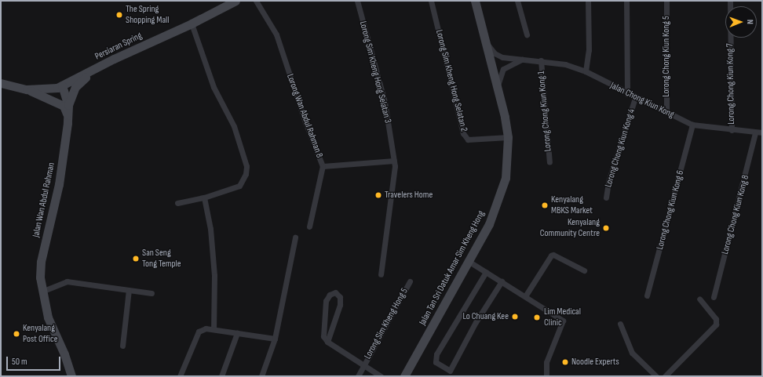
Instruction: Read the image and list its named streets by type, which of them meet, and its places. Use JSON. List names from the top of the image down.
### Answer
{
  "streets": {
    "street": [
      "Persiaran Spring",
      "Lorong Chong Kiun Kong 5",
      "Lorong Sim Kheng Hong Selatan 3",
      "Lorong Sim Kheng Hong Selatan 2",
      "Lorong Chong Kiun Kong 7",
      "Jalan Chong Kiun Kong",
      "Lorong Chong Kiun Kong 1",
      "Lorong Wan Abdul Rahman 8",
      "Lorong Chong Kiun Kong 4",
      "Jalan Wan Abdul Rahman",
      "Lorong Chong Kiun Kong 6",
      "Lorong Chong Kiun Kong 8",
      "Jalan Tan Sri Datuk Amar Sim Kheng Hong",
      "Lorong Sim Kheng Hong 5"
    ]
  },
  "crossings": [
    ["Persiaran Spring", "Jalan Wan Abdul Rahman"],
    ["Lorong Chong Kiun Kong 5", "Jalan Chong Kiun Kong"],
    ["Lorong Sim Kheng Hong Selatan 3", "Lorong Wan Abdul Rahman 8"],
    ["Lorong Sim Kheng Hong Selatan 2", "Jalan Tan Sri Datuk Amar Sim Kheng Hong"],
    ["Lorong Chong Kiun Kong 7", "Jalan Chong Kiun Kong"],
    ["Jalan Chong Kiun Kong", "Lorong Chong Kiun Kong 1"],
    ["Jalan Chong Kiun Kong", "Lorong Chong Kiun Kong 4"],
    ["Jalan Chong Kiun Kong", "Lorong Chong Kiun Kong 6"],
    ["Jalan Chong Kiun Kong", "Lorong Chong Kiun Kong 8"],
    ["Jalan Chong Kiun Kong", "Jalan Tan Sri Datuk Amar Sim Kheng Hong"]
  ],
  "places": [
    "The Spring Shopping Mall",
    "Travelers Home",
    "Kenyalang MBKS Market",
    "Kenyalang Community Centre",
    "San Seng Tong Temple",
    "Lo Chuang Kee",
    "Lim Medical Clinic",
    "Kenyalang Post Office",
    "Noodle Experts"
  ],
  "scale_bar": "50 m",
  "north": "right"
}
